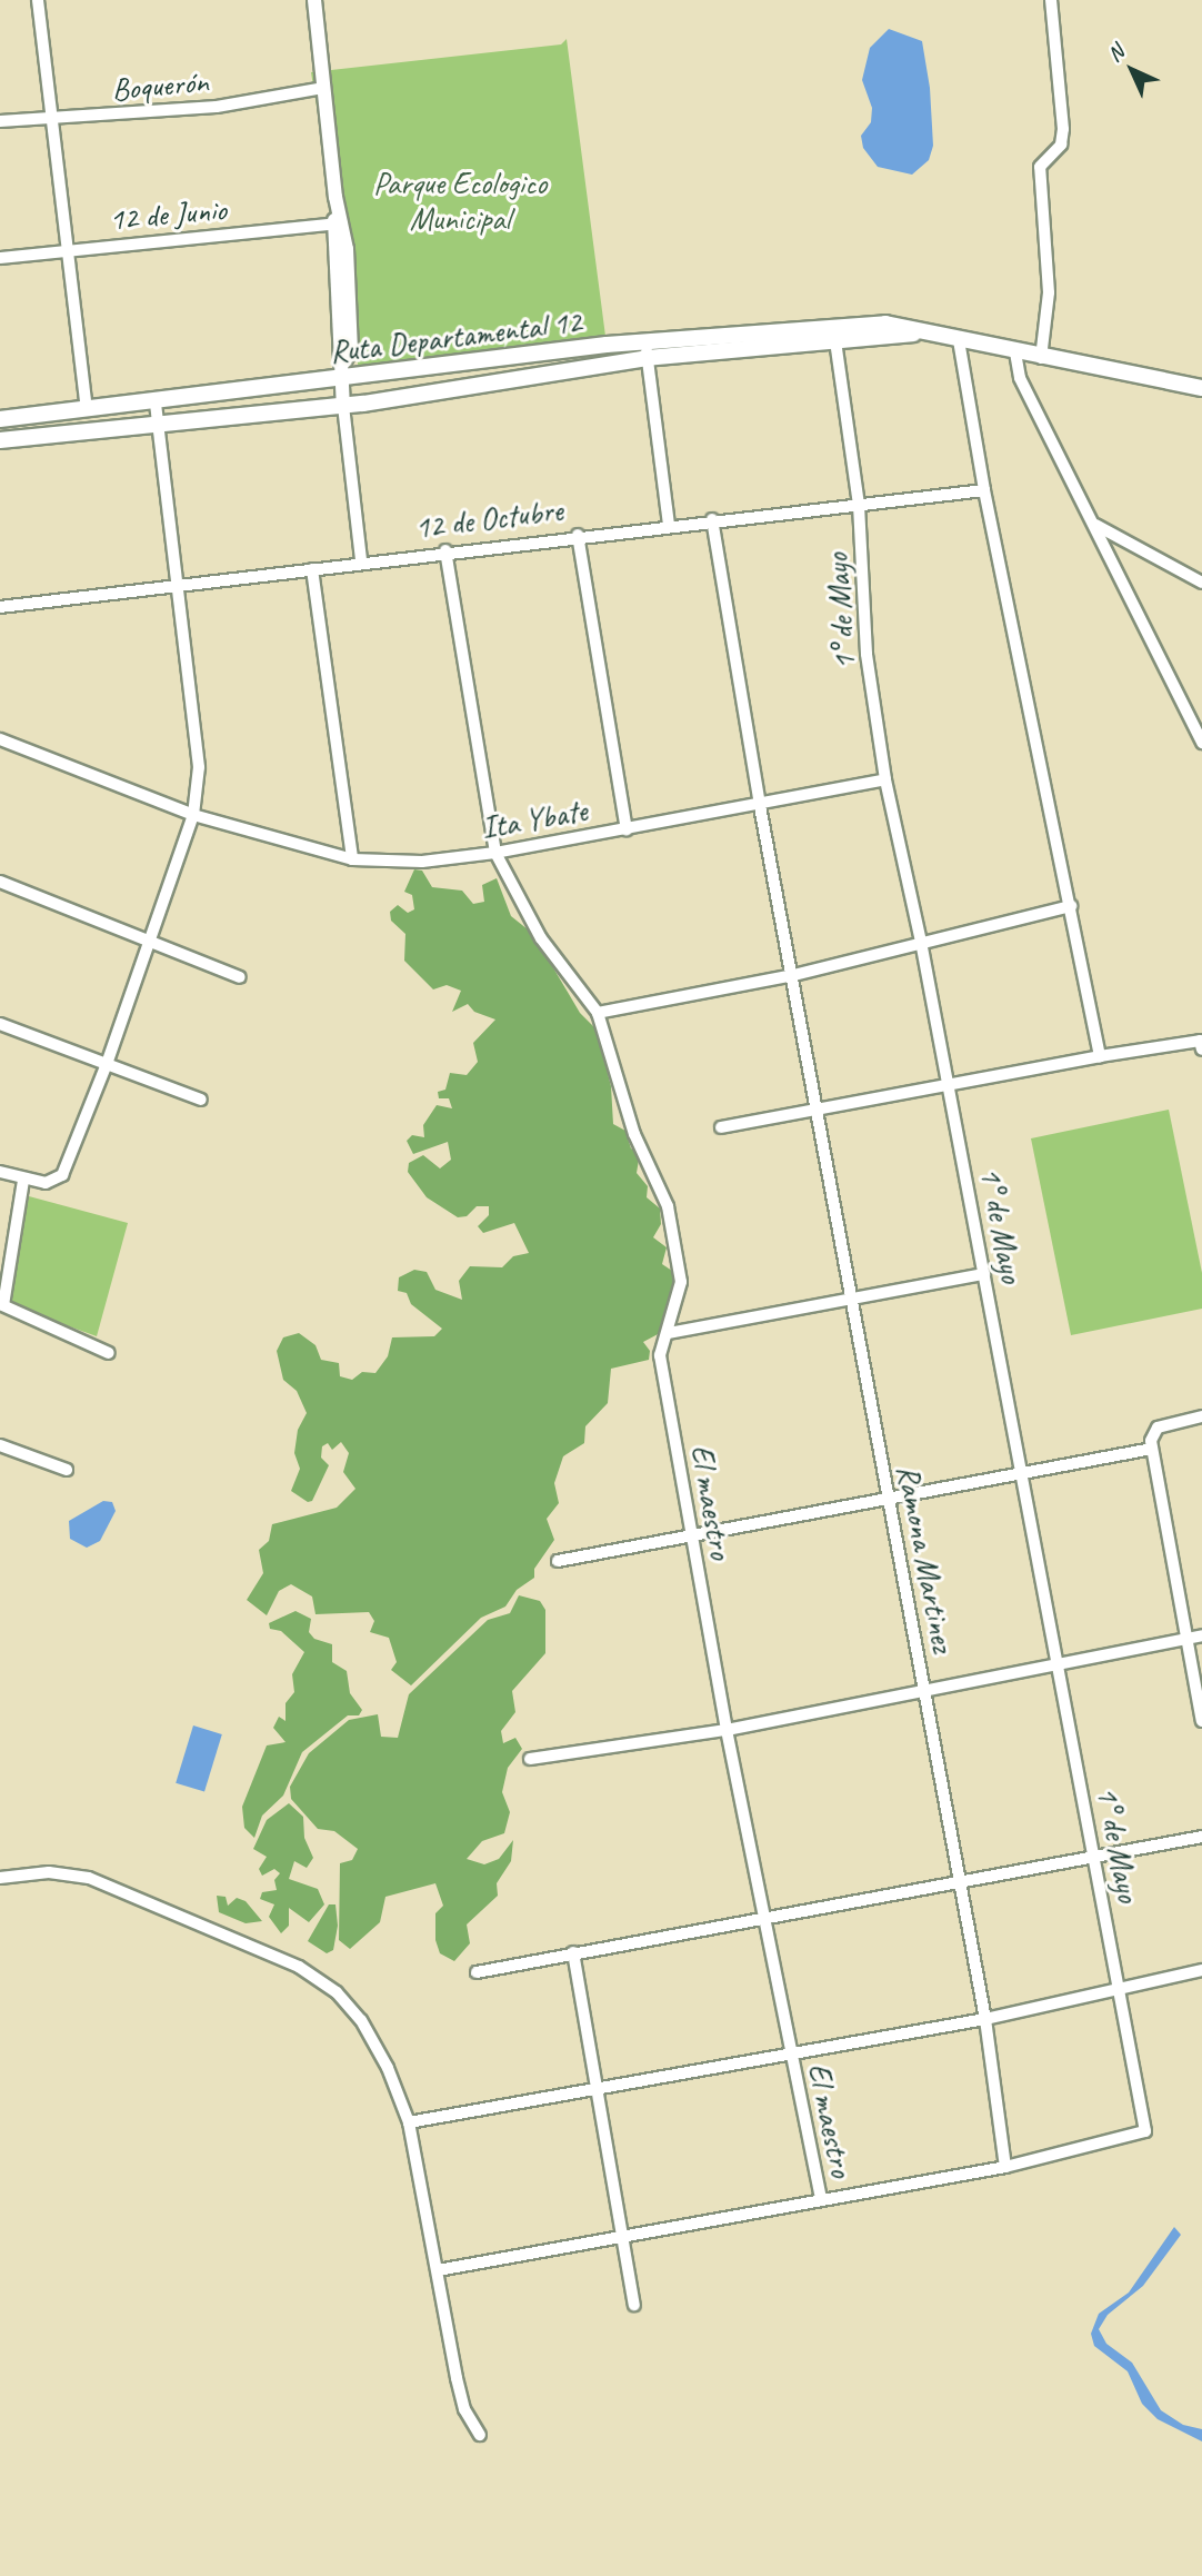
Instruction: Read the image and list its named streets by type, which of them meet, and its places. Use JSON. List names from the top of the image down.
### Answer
{
  "streets": {
    "main road": ["Ruta Departamental 12"],
    "street": [
      "Boquerón",
      "12 de Junio",
      "12 de Octubre",
      "1° de Mayo",
      "Ita Ybate",
      "El maestro",
      "Ramona Martinez"
    ]
  },
  "crossings": [
    ["Ruta Departamental 12", "1° de Mayo"],
    ["12 de Octubre", "1° de Mayo"],
    ["12 de Octubre", "El maestro"],
    ["12 de Octubre", "Ramona Martinez"],
    ["1° de Mayo", "Ita Ybate"],
    ["1° de Mayo", "Ramona Martinez"],
    ["Ita Ybate", "El maestro"],
    ["Ita Ybate", "Ramona Martinez"]
  ],
  "parks": ["Parque Ecologico Municipal"],
  "north": "top left"
}
